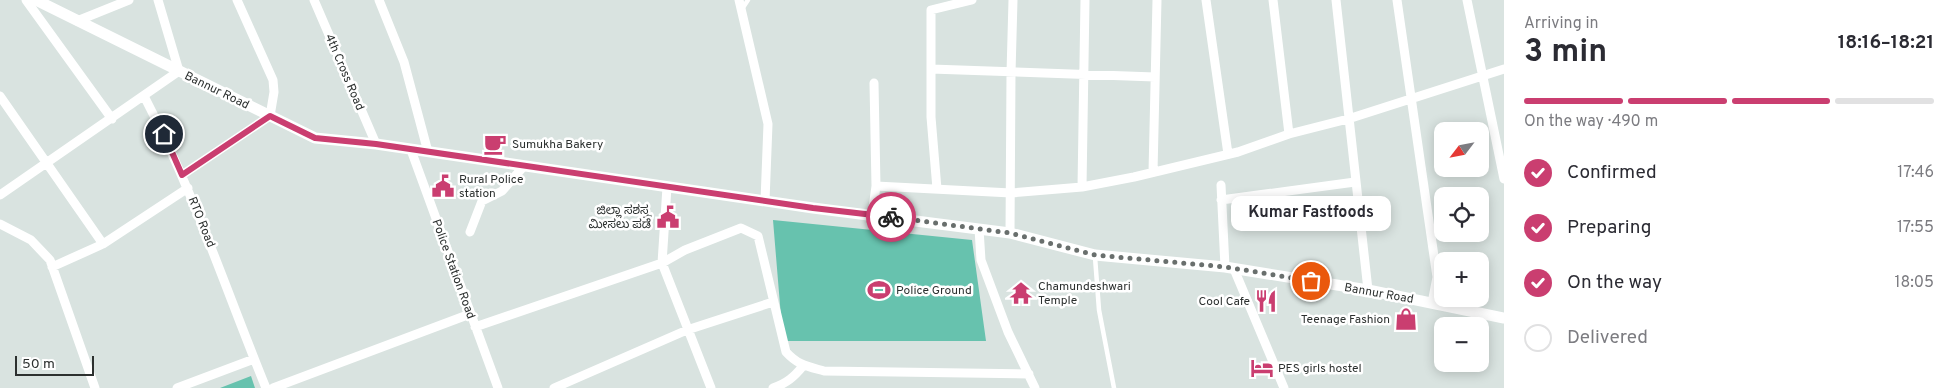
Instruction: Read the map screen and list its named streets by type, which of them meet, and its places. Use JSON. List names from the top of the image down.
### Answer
{
  "streets": {
    "main road": ["Bannur Road"],
    "street": ["4th Cross Road", "RTO Road", "Police Station Road"]
  },
  "crossings": [
    ["4th Cross Road", "Bannur Road"],
    ["Bannur Road", "Police Station Road"]
  ],
  "places": {
    "cafe": ["Sumukha Bakery"],
    "public building": ["Rural Police station", "ಜಿಲ್ಲಾ ಸಶಸ್ತ್ರ ಮೀಸಲು ಪಡೆ"],
    "other": ["Kumar Fastfoods"],
    "sports": ["Police Ground"],
    "temple": ["Chamundeshwari Temple"],
    "restaurant": ["Cool Cafe"],
    "shop": ["Teenage Fashion"],
    "hotel": ["PES girls hostel"]
  },
  "scale_bar": "50 m",
  "north": "bottom left",
  "page": {
    "heading": ["3 min", "Arriving in", "18:16–18:21"],
    "bar": "On the way · 490 m",
    "map_buttons": ["+", "−"],
    "list": [
      ["Confirmed", "17:46"],
      ["Preparing", "17:55"],
      ["On the way", "18:05"],
      "Delivered"
    ],
    "bubble": "Kumar Fastfoods",
    "scale": "50 m"
  }
}
